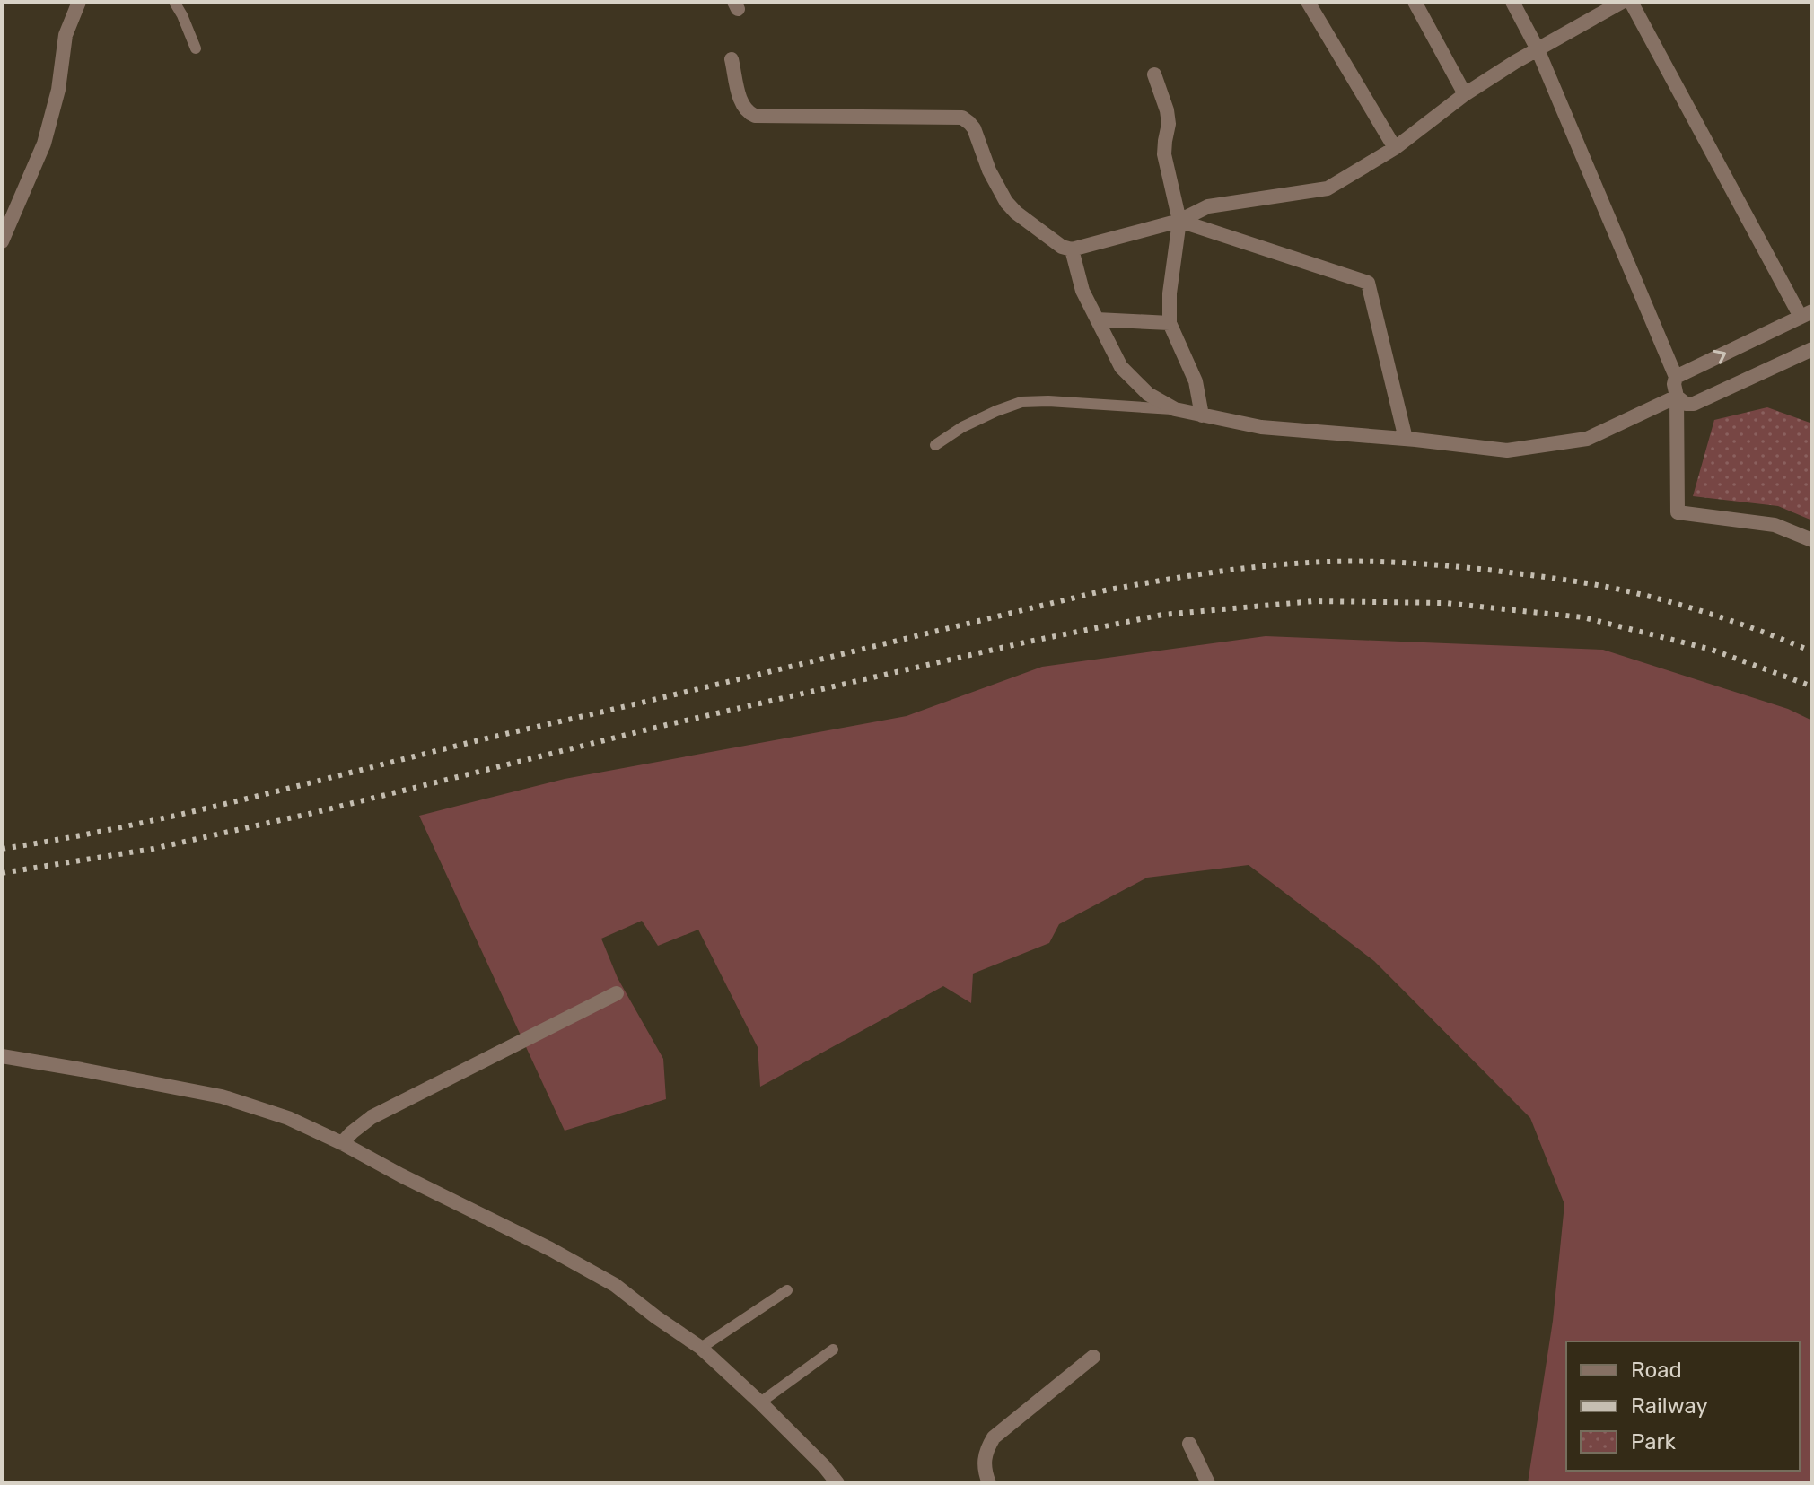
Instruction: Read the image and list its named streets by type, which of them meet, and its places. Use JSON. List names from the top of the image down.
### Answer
{
  "legend": ["Road", "Railway", "Park"]
}
